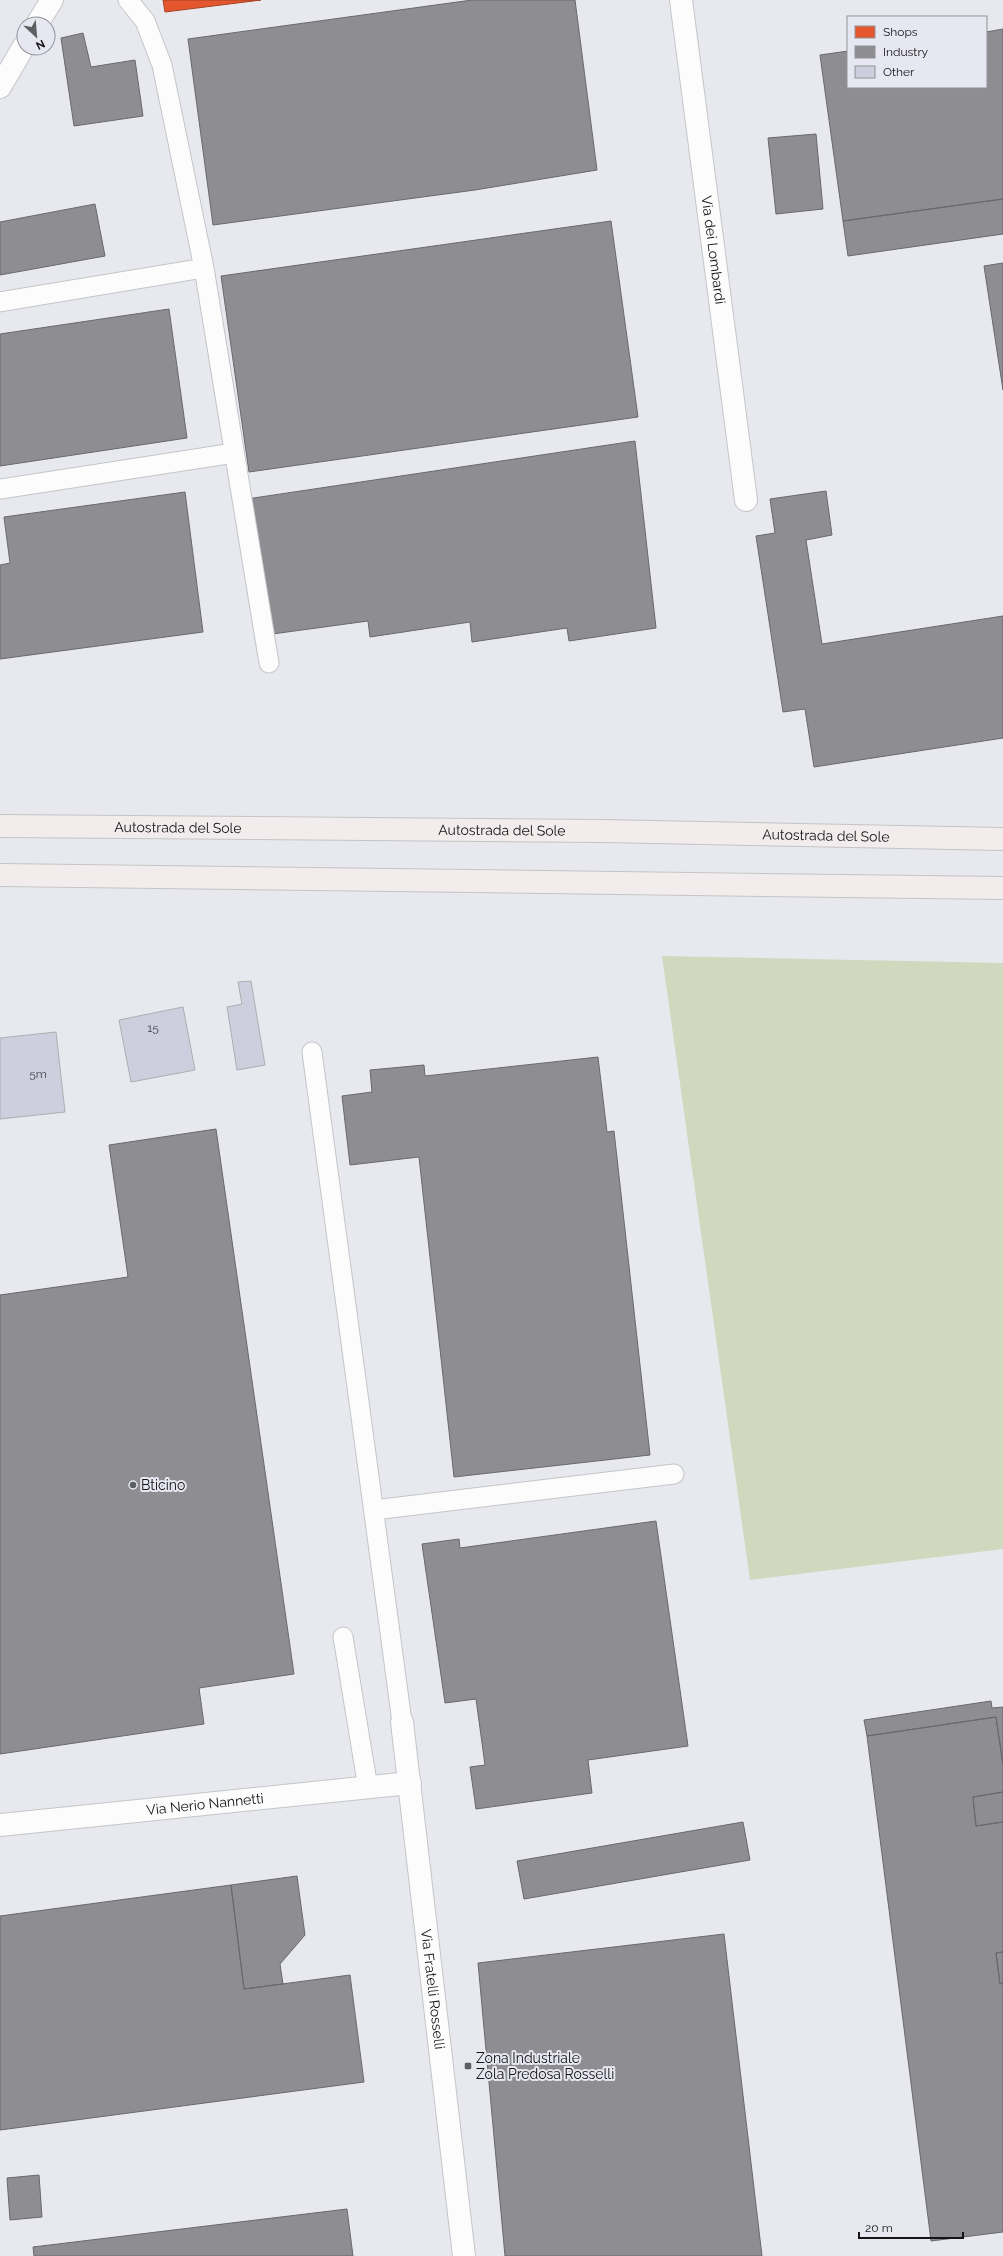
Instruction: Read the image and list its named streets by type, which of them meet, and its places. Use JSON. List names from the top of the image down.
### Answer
{
  "streets": {
    "highway": ["Autostrada del Sole"],
    "street": ["Via dei Lombardi", "Via Nerio Nannetti", "Via Fratelli Rosselli"]
  },
  "crossings": [
    ["Via Nerio Nannetti", "Via Fratelli Rosselli"]
  ],
  "places": {
    "other": ["Bticino"],
    "transit": ["Zona Industriale Zola Predosa Rosselli"]
  },
  "house_numbers": ["15", "5m"],
  "legend": ["Shops", "Industry", "Other"],
  "scale_bar": "20 m",
  "north": "bottom right"
}
